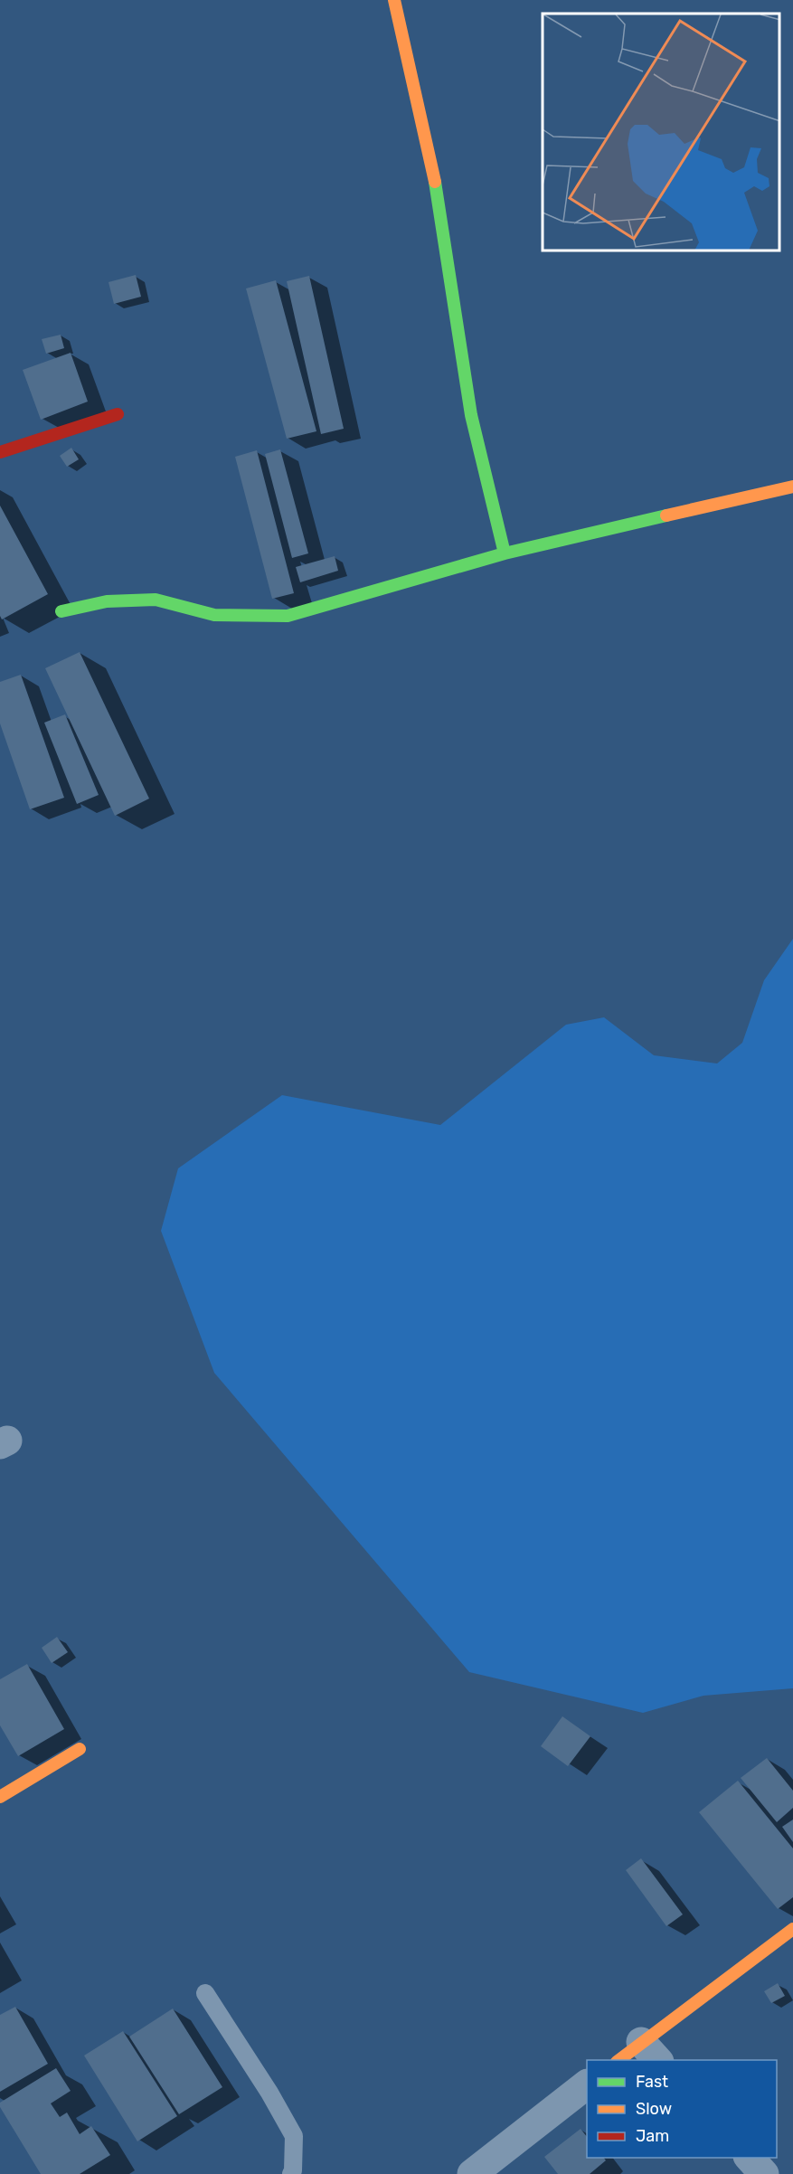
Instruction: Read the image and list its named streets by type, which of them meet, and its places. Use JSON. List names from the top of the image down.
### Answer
{
  "legend": ["Fast", "Slow", "Jam"]
}
